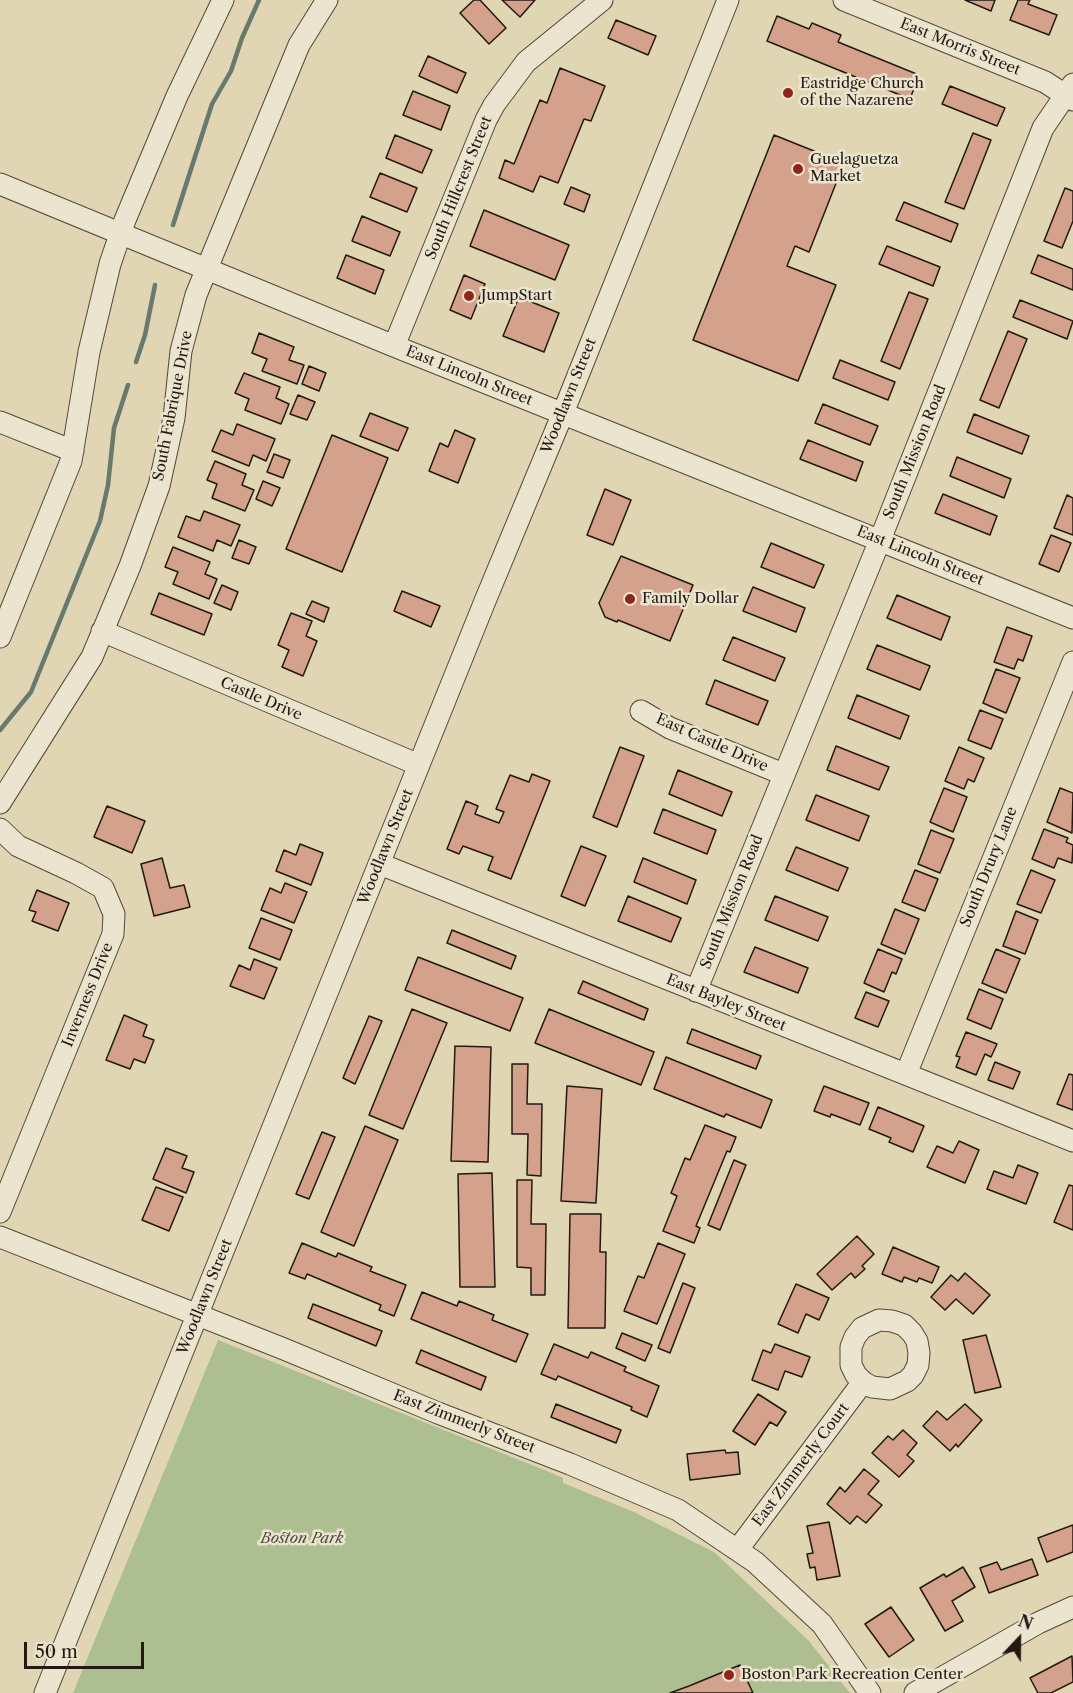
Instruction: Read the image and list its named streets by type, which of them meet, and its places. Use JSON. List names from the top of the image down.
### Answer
{
  "streets": {
    "street": [
      "East Morris Street",
      "South Hillcrest Street",
      "East Lincoln Street",
      "Woodlawn Street",
      "South Fabrique Drive",
      "South Mission Road",
      "Castle Drive",
      "East Castle Drive",
      "South Drury Lane",
      "Inverness Drive",
      "East Bayley Street",
      "East Zimmerly Street",
      "East Zimmerly Court"
    ]
  },
  "crossings": [
    ["East Morris Street", "South Mission Road"],
    ["South Hillcrest Street", "East Lincoln Street"],
    ["East Lincoln Street", "Woodlawn Street"],
    ["East Lincoln Street", "South Fabrique Drive"],
    ["East Lincoln Street", "South Mission Road"],
    ["Woodlawn Street", "Castle Drive"],
    ["Woodlawn Street", "East Bayley Street"],
    ["Woodlawn Street", "East Zimmerly Street"],
    ["South Fabrique Drive", "Castle Drive"],
    ["South Mission Road", "East Castle Drive"],
    ["South Mission Road", "East Bayley Street"],
    ["South Drury Lane", "East Bayley Street"],
    ["East Zimmerly Street", "East Zimmerly Court"]
  ],
  "parks": ["Boston Park"],
  "places": [
    "Eastridge Church of the Nazarene",
    "Guelaguetza Market",
    "JumpStart",
    "Family Dollar",
    "Boston Park Recreation Center"
  ],
  "scale_bar": "50 m",
  "north": "top"
}
